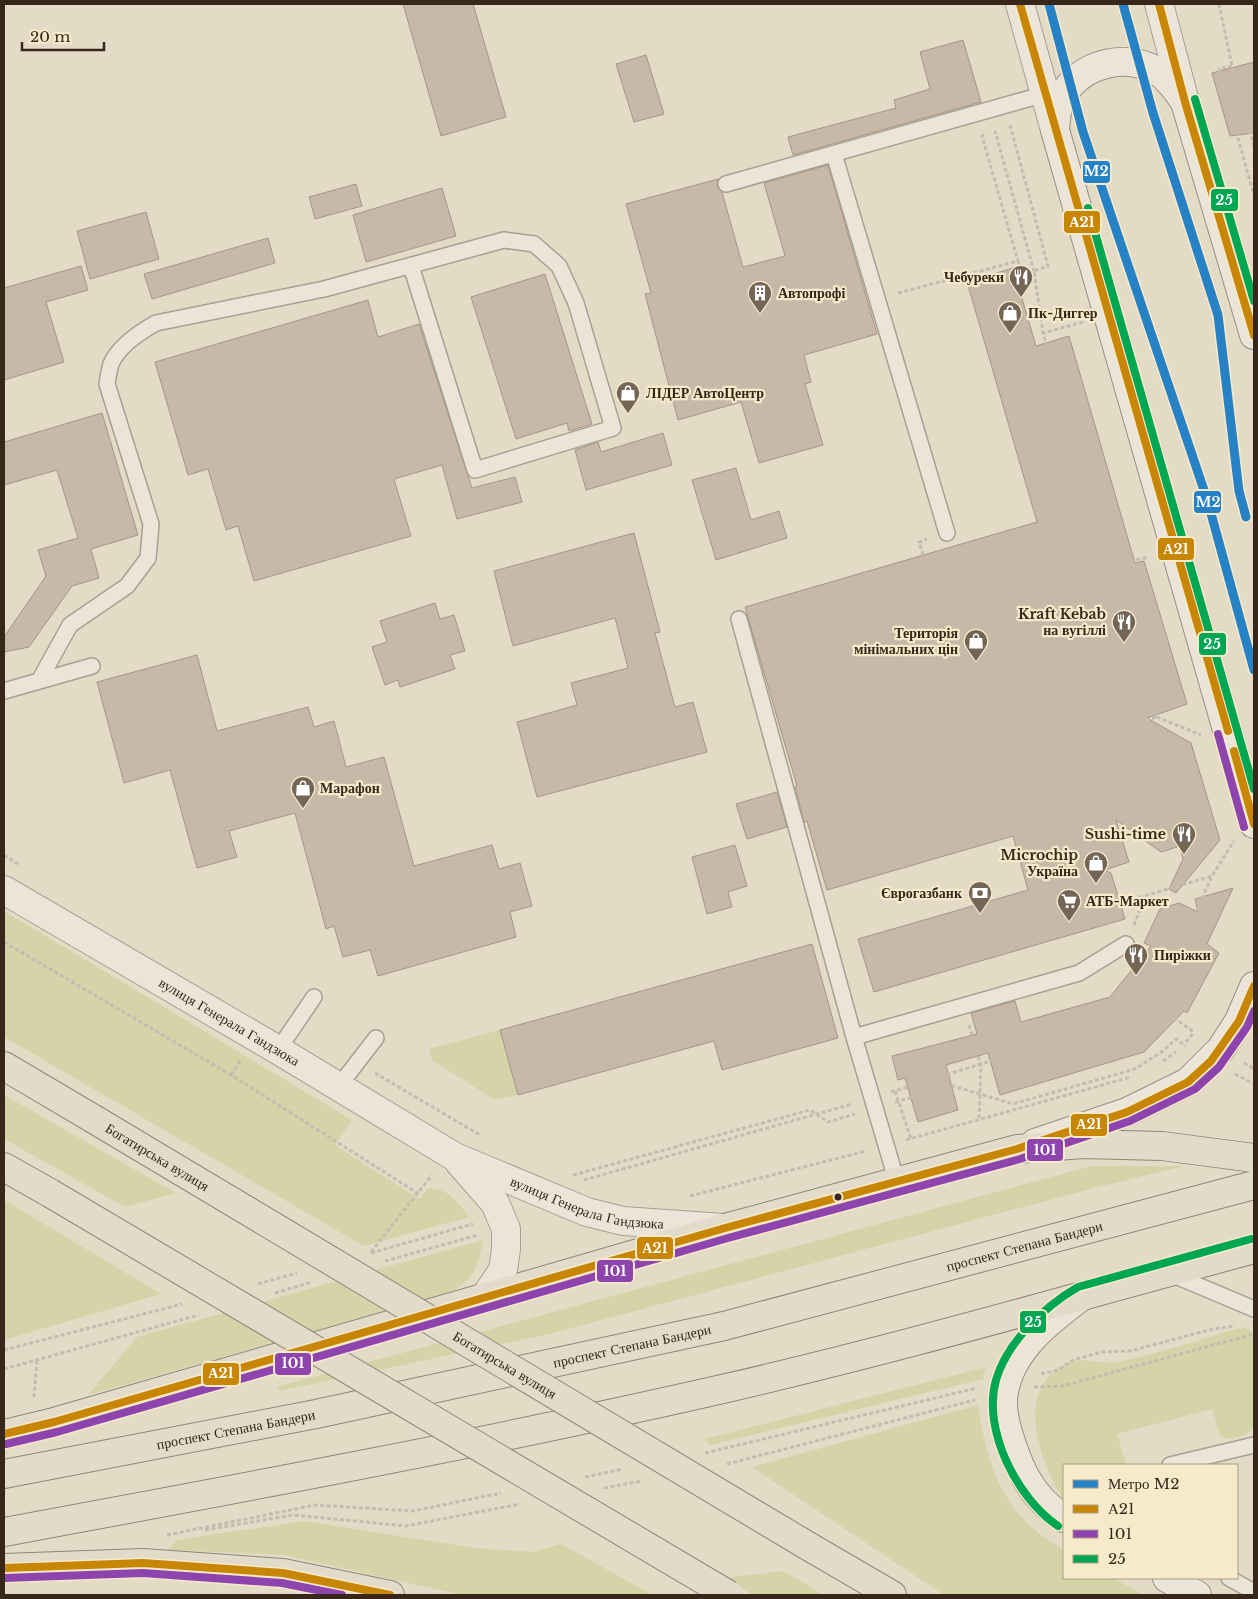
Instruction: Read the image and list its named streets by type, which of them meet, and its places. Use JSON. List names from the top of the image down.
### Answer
{
  "streets": {
    "main road": ["вулиця Генерала Гандзюка", "Богатирська вулиця", "проспект Степана Бандери"]
  },
  "places": {
    "restaurant": [
      "Чебуреки",
      "Kraft Kebab на вугіллі",
      "Sushi-time",
      "Пиріжки"
    ],
    "building": ["Автопрофі"],
    "shop": [
      "Пк-Диггер",
      "ЛІДЕР АвтоЦентр",
      "Територія мінімальних цін",
      "Марафон",
      "Microchip Україна"
    ],
    "bank": ["Єврогазбанк"],
    "supermarket": ["АТБ-Маркет"]
  },
  "lines": [
    "metro line M2",
    "transit line А21",
    "transit line 25",
    "transit line 101"
  ],
  "legend": [
    "Метро M2",
    "А21",
    "101",
    "25"
  ],
  "scale_bar": "20 m"
}
